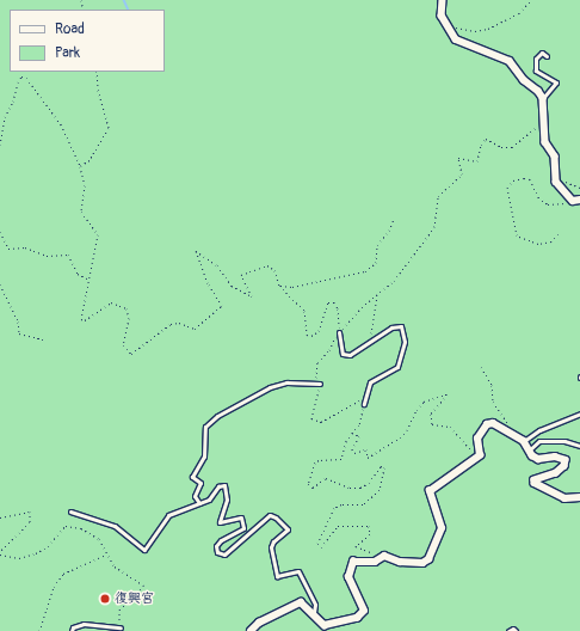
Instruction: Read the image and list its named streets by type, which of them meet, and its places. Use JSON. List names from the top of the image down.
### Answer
{
  "places": ["復興宮"],
  "legend": ["Road", "Park"]
}
